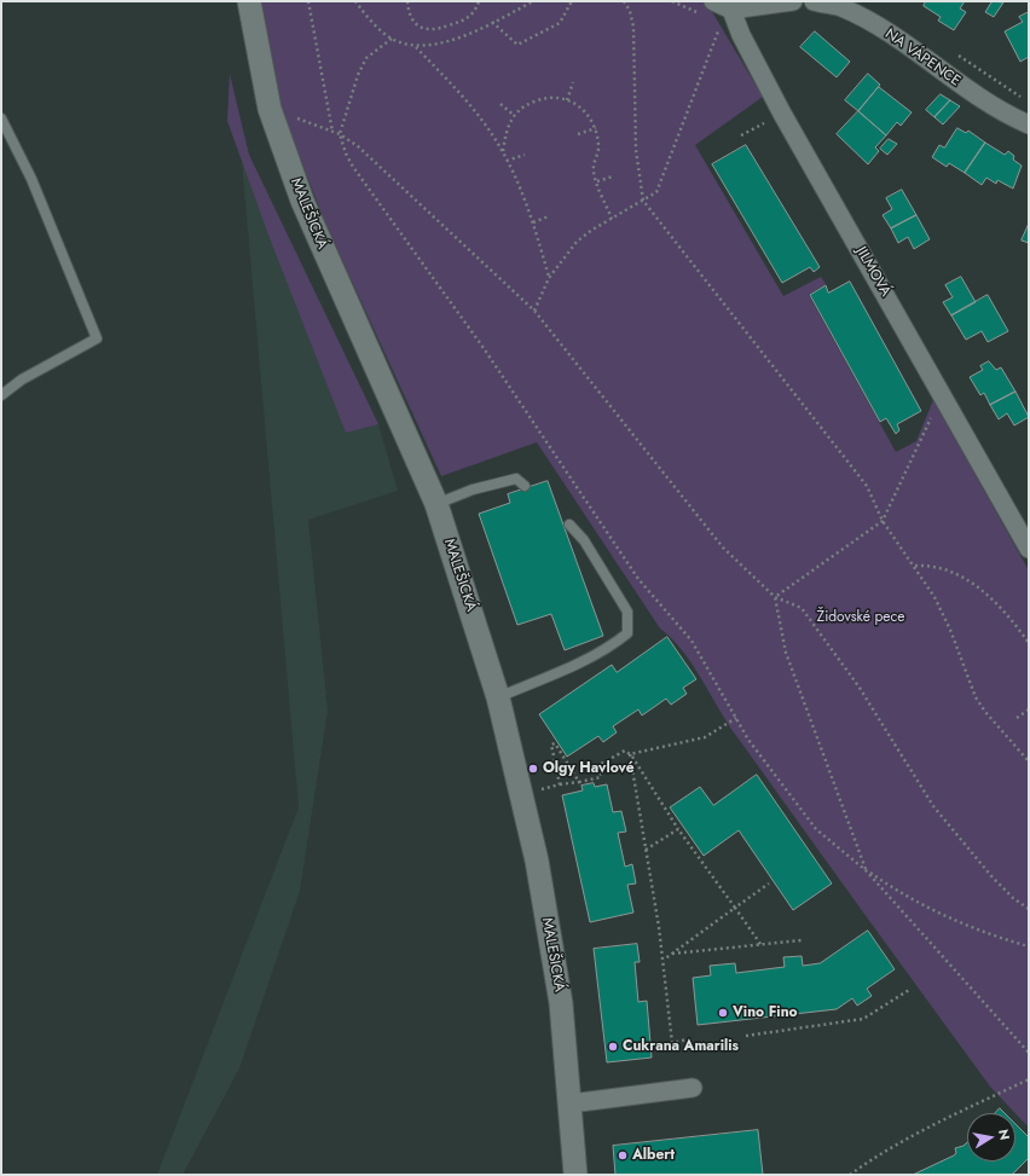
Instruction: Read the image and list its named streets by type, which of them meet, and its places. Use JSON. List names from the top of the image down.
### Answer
{
  "streets": {
    "street": ["NA VÁPENCE", "MALEŠICKÁ", "JILMOVÁ"]
  },
  "parks": ["Židovské pece"],
  "places": [
    "Olgy Havlové",
    "Vino Fino",
    "Cukrana Amarilis",
    "Albert"
  ],
  "north": "right"
}
